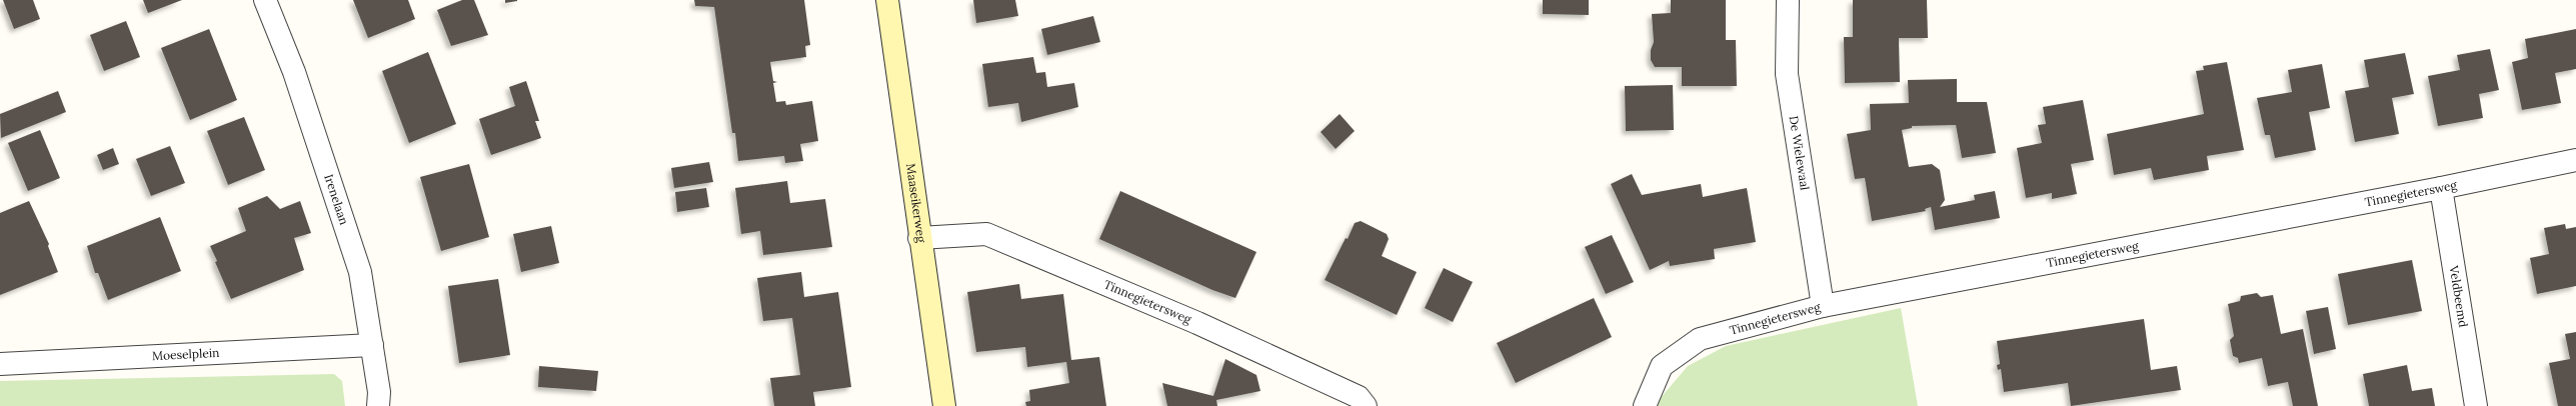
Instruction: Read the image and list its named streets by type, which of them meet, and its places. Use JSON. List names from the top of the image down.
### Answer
{
  "streets": {
    "street": [
      "De Wielewaal",
      "Tinnegietersweg",
      "Irenelaan",
      "Maaseikerweg",
      "Veldbeemd",
      "Moeselplein"
    ]
  },
  "crossings": [
    ["De Wielewaal", "Tinnegietersweg"],
    ["Tinnegietersweg", "Maaseikerweg"],
    ["Tinnegietersweg", "Veldbeemd"],
    ["Irenelaan", "Moeselplein"]
  ]
}
